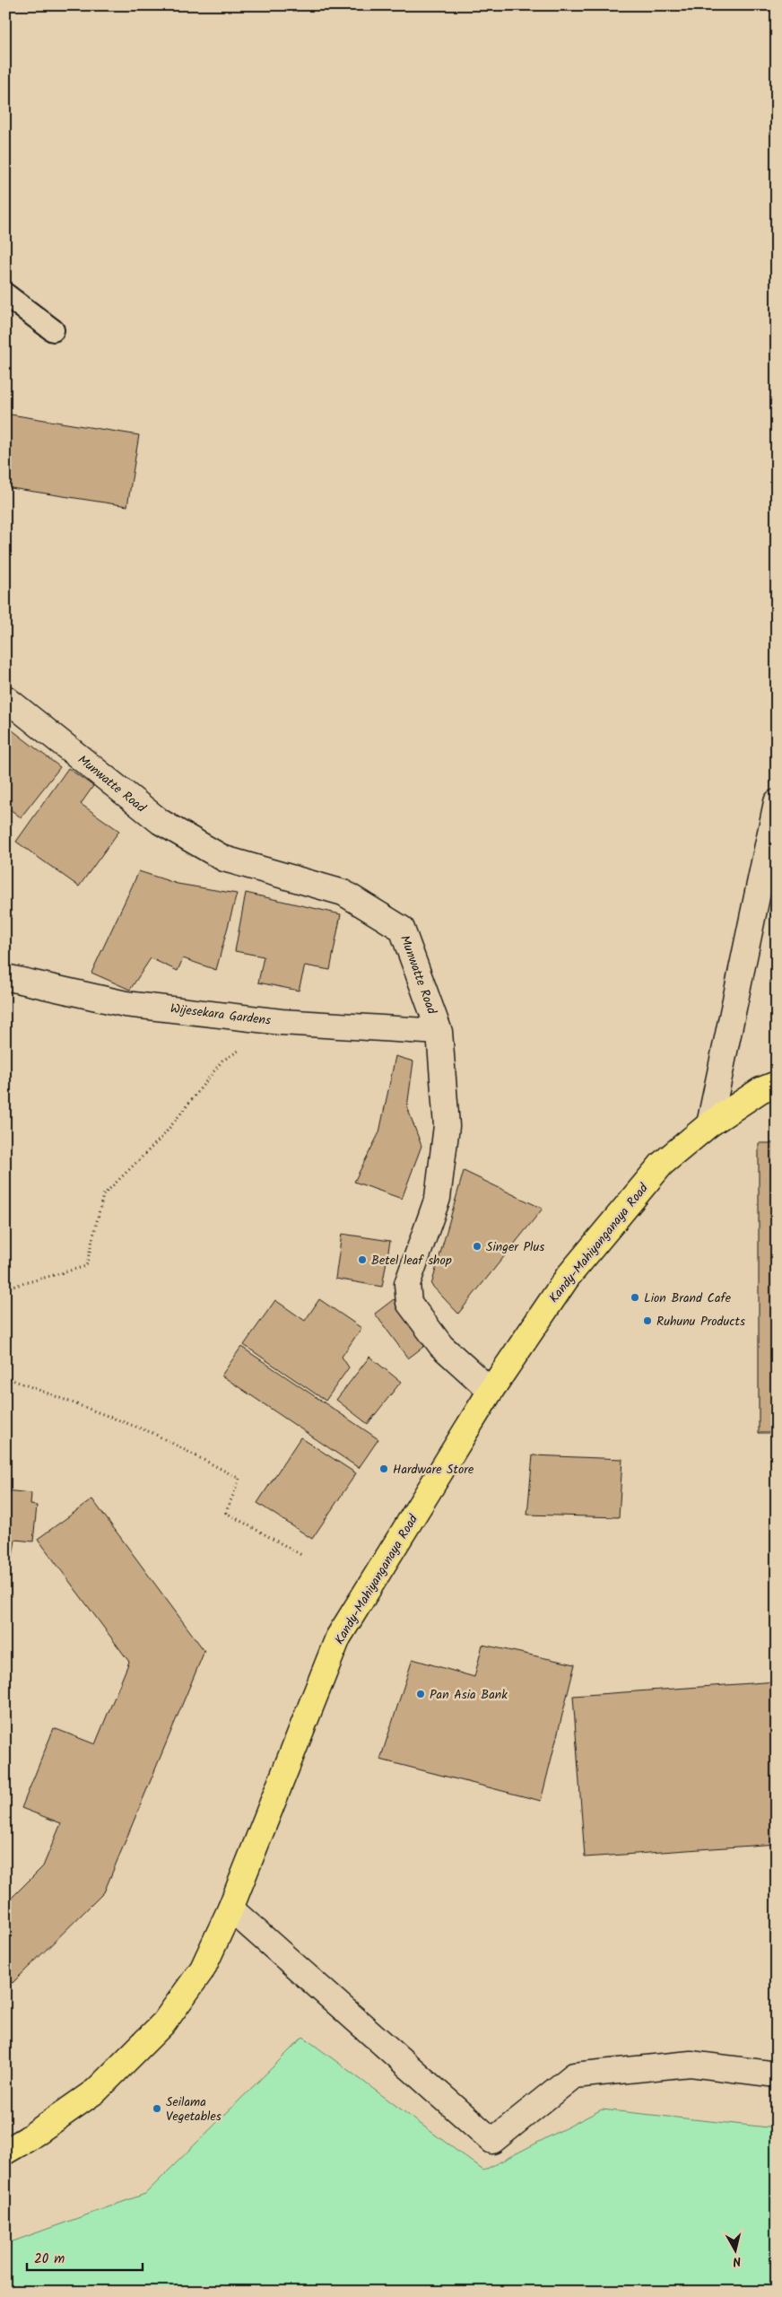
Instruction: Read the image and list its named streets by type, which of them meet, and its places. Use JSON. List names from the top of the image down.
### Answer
{
  "streets": {
    "highway": ["Kandy-Mahiyanganaya Road"],
    "street": ["Munwatte Road", "Wijesekara Gardens"]
  },
  "crossings": [
    ["Munwatte Road", "Wijesekara Gardens"],
    ["Munwatte Road", "Kandy-Mahiyanganaya Road"]
  ],
  "places": [
    "Singer Plus",
    "Betel leaf shop",
    "Lion Brand Cafe",
    "Ruhunu Products",
    "Hardware Store",
    "Pan Asia Bank",
    "Seilama Vegetables"
  ],
  "scale_bar": "20 m",
  "north": "bottom"
}
